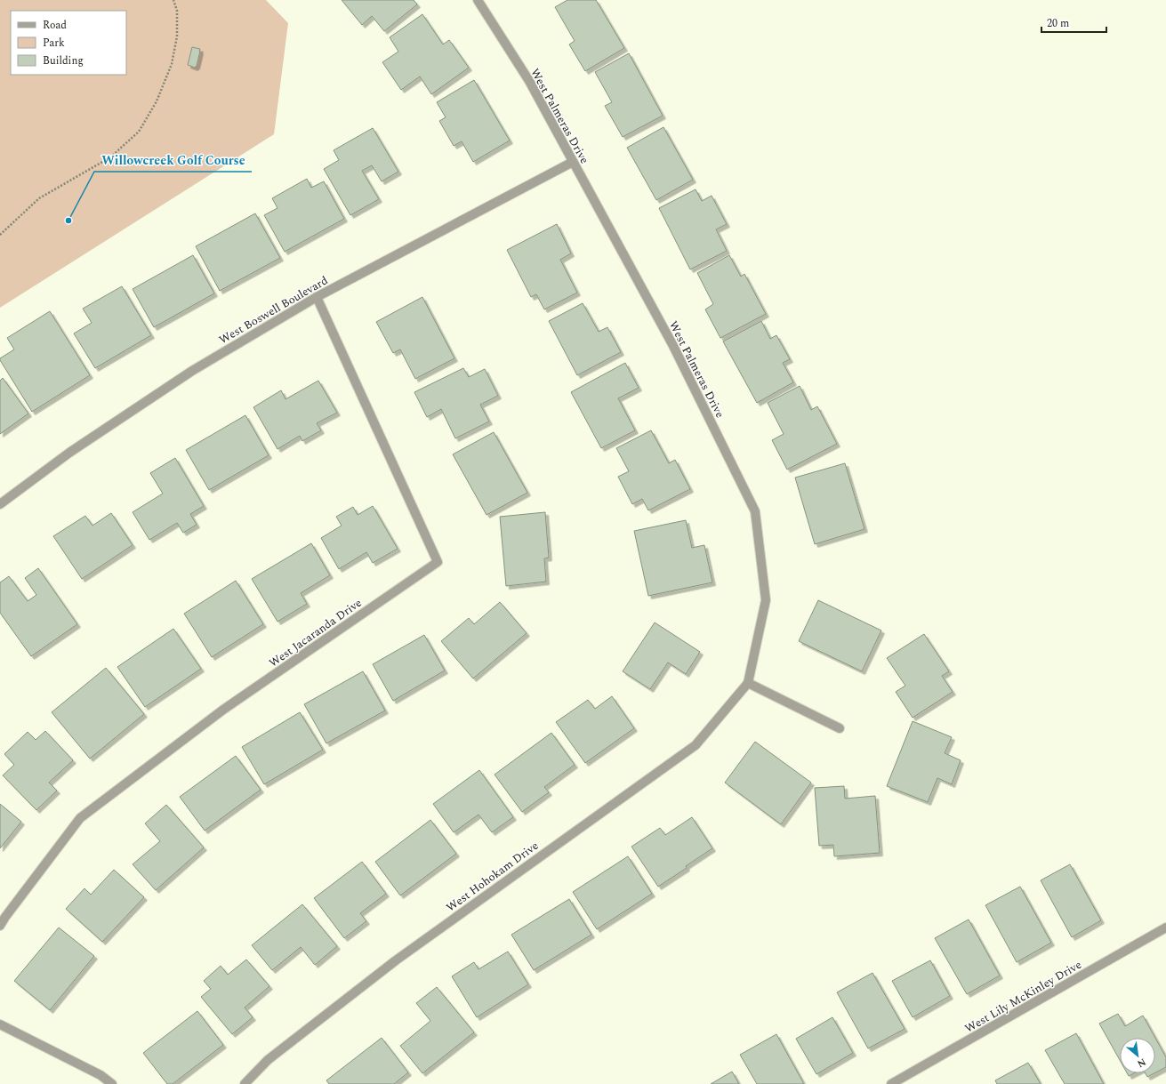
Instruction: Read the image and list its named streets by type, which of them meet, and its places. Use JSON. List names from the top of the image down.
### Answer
{
  "streets": {
    "street": [
      "West Palmeras Drive",
      "West Boswell Boulevard",
      "West Jacaranda Drive",
      "West Hohokam Drive",
      "West Lily McKinley Drive"
    ]
  },
  "crossings": [
    ["West Palmeras Drive", "West Boswell Boulevard"],
    ["West Palmeras Drive", "West Hohokam Drive"],
    ["West Boswell Boulevard", "West Jacaranda Drive"]
  ],
  "places": ["Willowcreek Golf Course"],
  "legend": ["Road", "Park", "Building"],
  "scale_bar": "20 m",
  "north": "bottom right"
}
